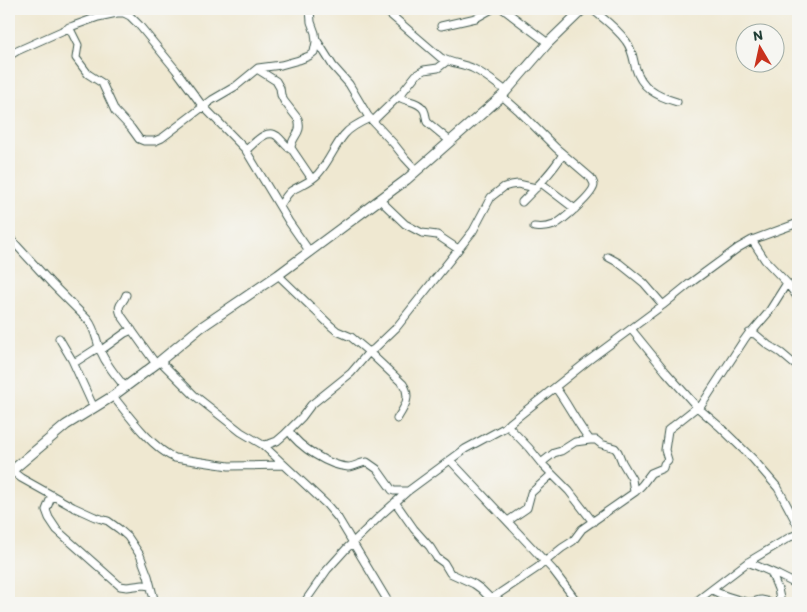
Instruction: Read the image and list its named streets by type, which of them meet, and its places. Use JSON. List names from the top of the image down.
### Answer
{
  "north": "top"
}
